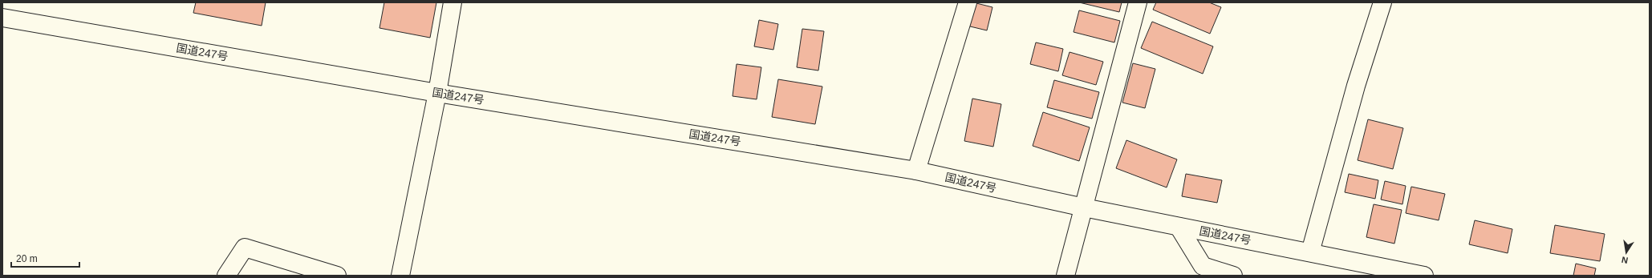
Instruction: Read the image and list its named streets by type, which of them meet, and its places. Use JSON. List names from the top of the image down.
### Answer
{
  "streets": {
    "main road": ["国道247号"]
  },
  "scale_bar": "20 m",
  "north": "bottom"
}
